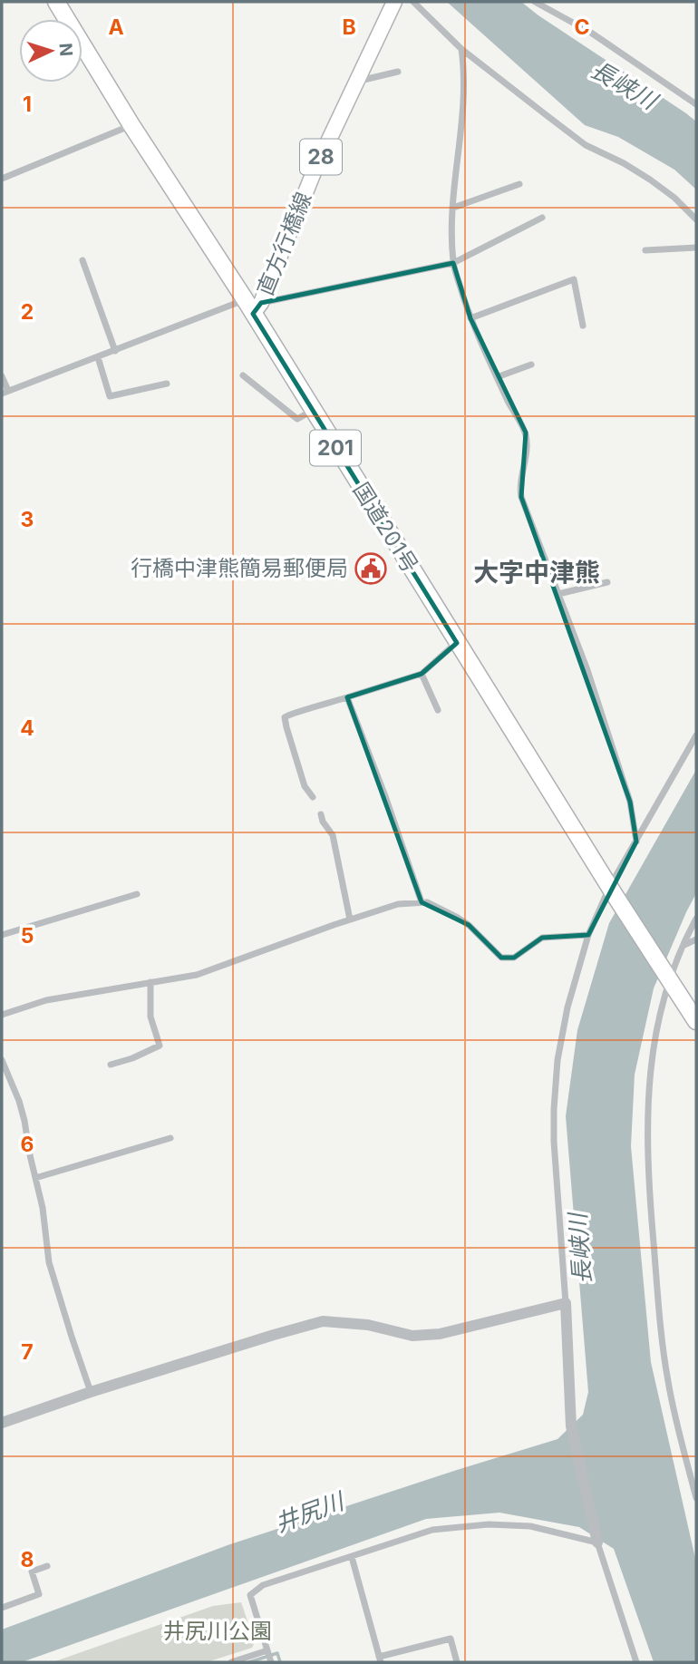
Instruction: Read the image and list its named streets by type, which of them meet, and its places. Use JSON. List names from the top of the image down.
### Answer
{
  "streets": {
    "highway": ["201", "国道201号"],
    "main road": ["28", "直方行橋線"]
  },
  "crossings": [
    ["直方行橋線", "国道201号"]
  ],
  "districts": ["大字中津熊"],
  "water": ["長峡川", "井尻川"],
  "parks": ["井尻川公園"],
  "places": {
    "public building": ["行橋中津熊簡易郵便局"]
  },
  "north": "right",
  "grid": {
    "columns": ["A", "B", "C"],
    "rows": [
      "1",
      "2",
      "3",
      "4",
      "5",
      "6",
      "7",
      "8"
    ]
  }
}
